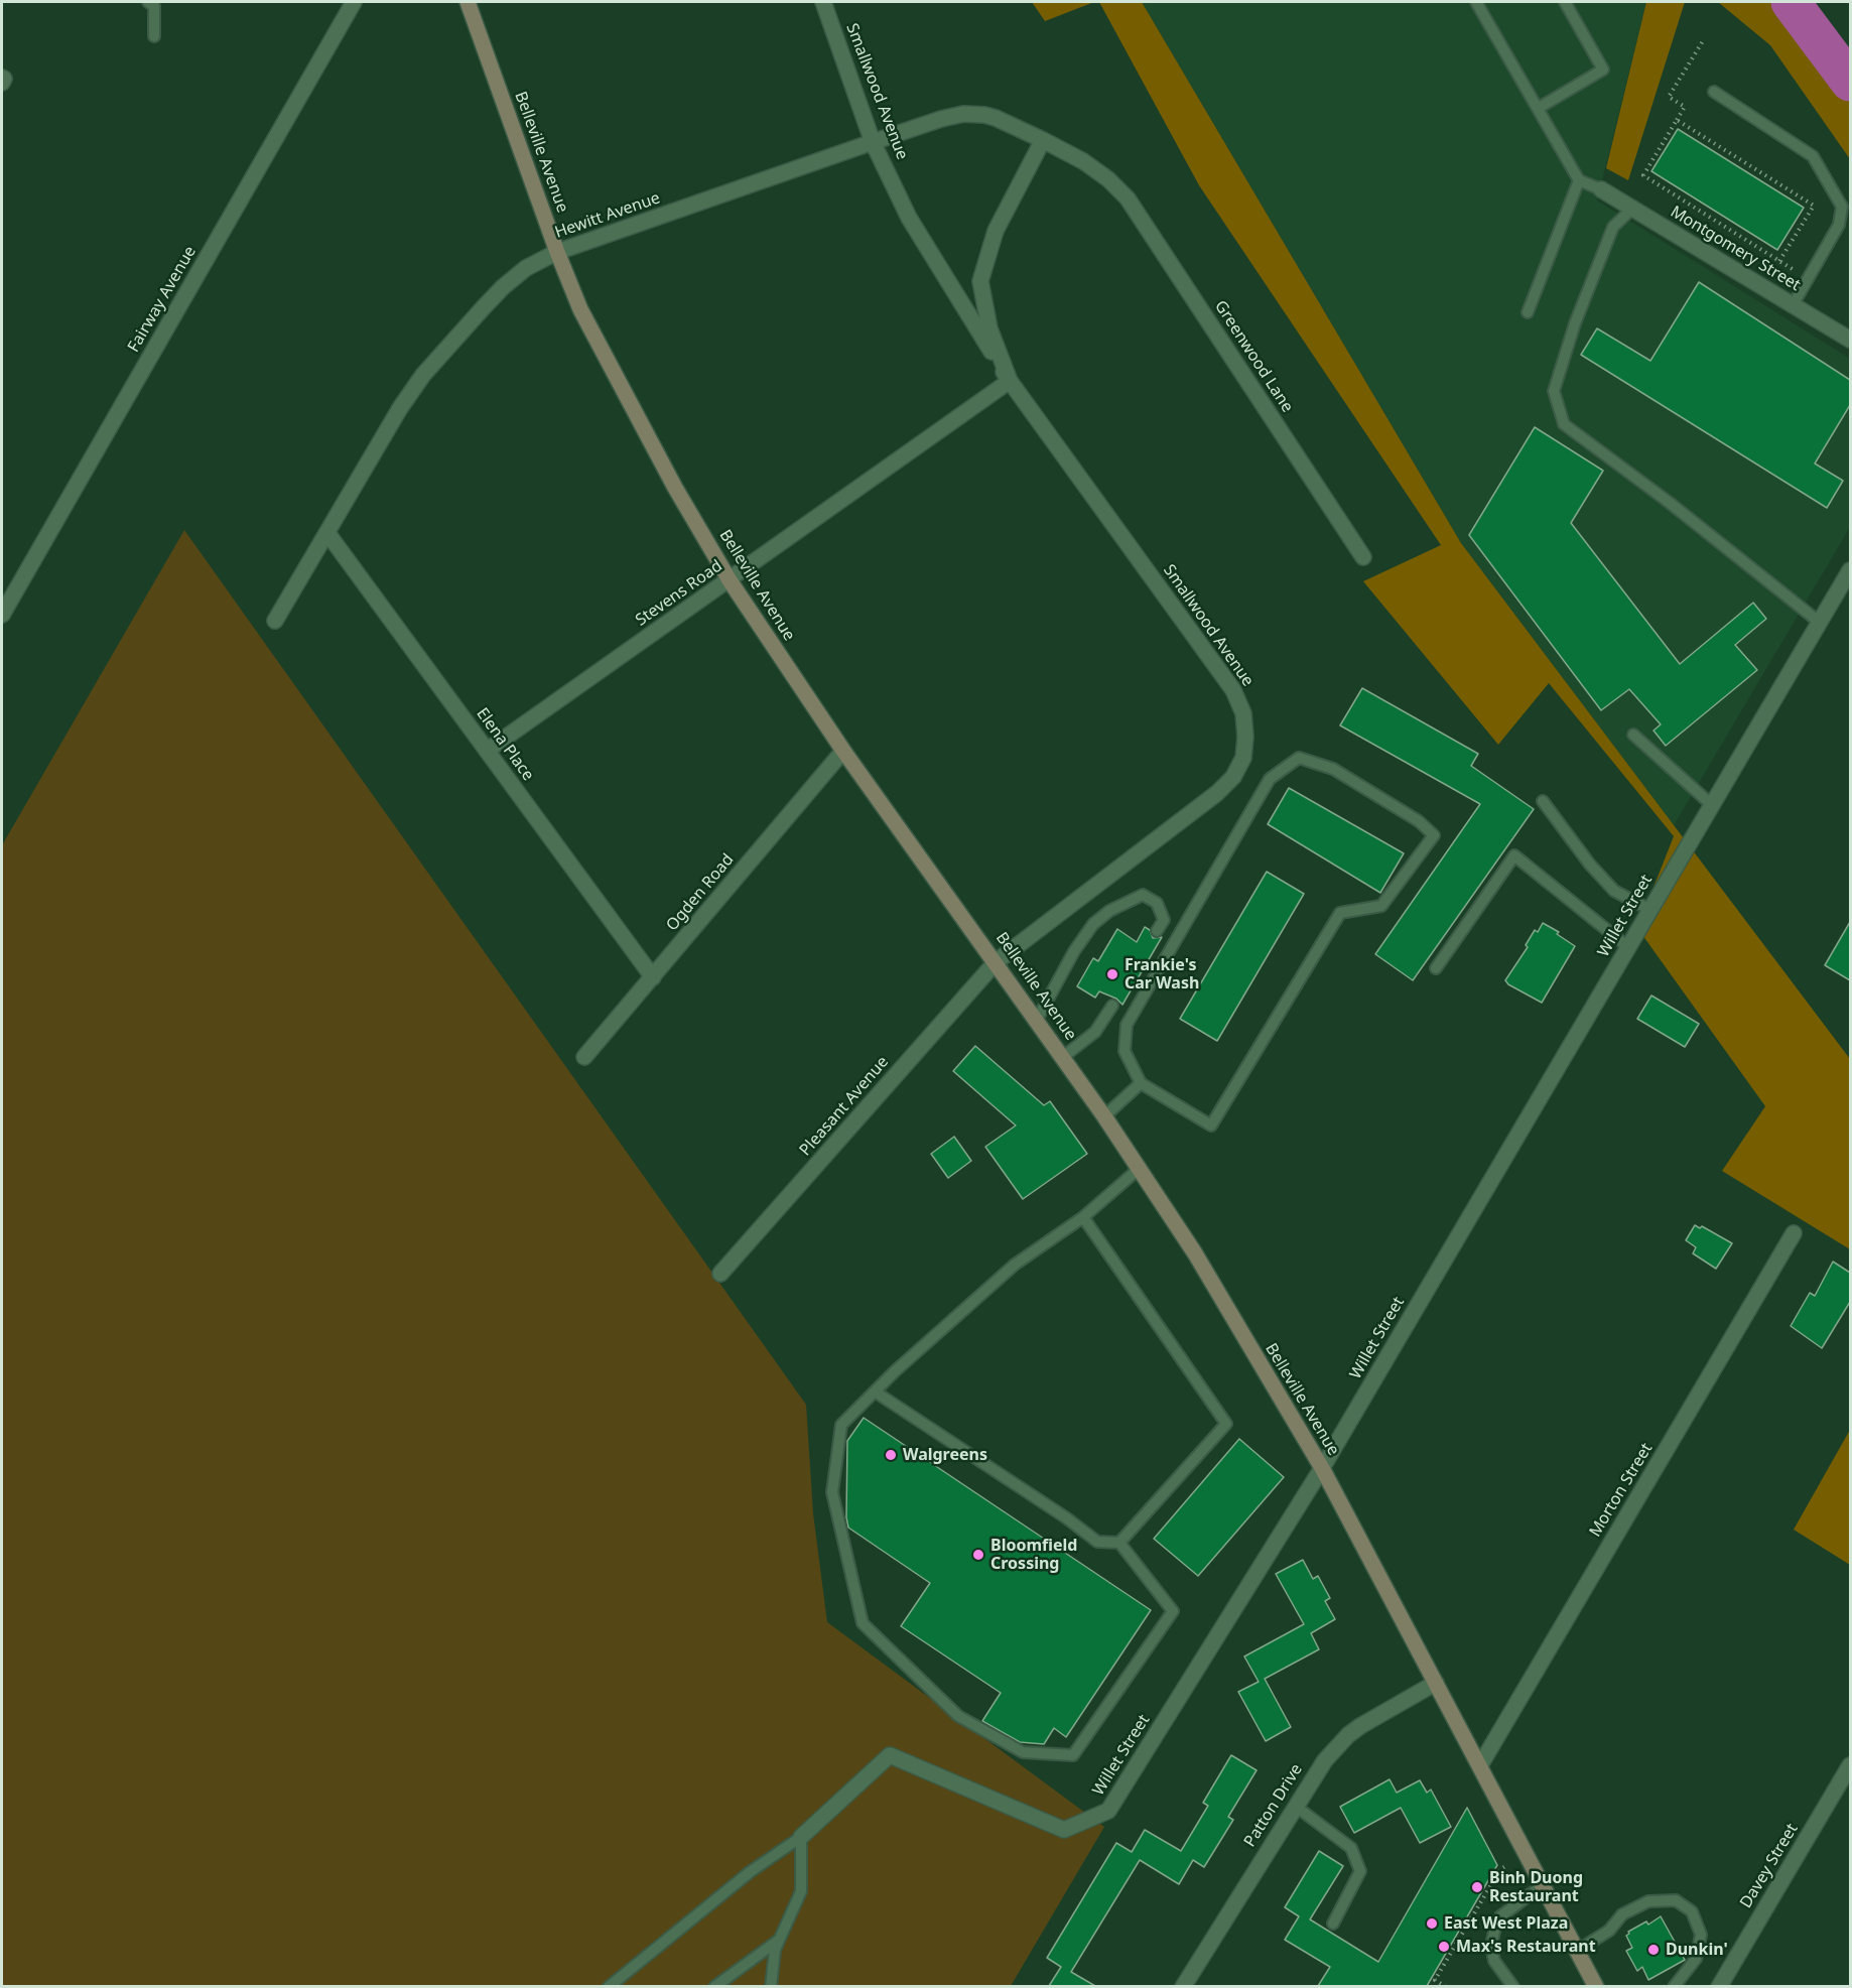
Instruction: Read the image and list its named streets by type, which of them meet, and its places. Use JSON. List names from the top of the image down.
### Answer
{
  "streets": {
    "main road": ["Belleville Avenue"],
    "street": [
      "Smallwood Avenue",
      "Hewitt Avenue",
      "Montgomery Street",
      "Fairway Avenue",
      "Greenwood Lane",
      "Stevens Road",
      "Elena Place",
      "Ogden Road",
      "Willet Street",
      "Pleasant Avenue",
      "Morton Street",
      "Patton Drive",
      "Davey Street"
    ]
  },
  "crossings": [
    ["Smallwood Avenue", "Belleville Avenue"],
    ["Smallwood Avenue", "Hewitt Avenue"],
    ["Smallwood Avenue", "Stevens Road"],
    ["Smallwood Avenue", "Pleasant Avenue"],
    ["Belleville Avenue", "Hewitt Avenue"],
    ["Belleville Avenue", "Stevens Road"],
    ["Belleville Avenue", "Ogden Road"],
    ["Belleville Avenue", "Willet Street"],
    ["Belleville Avenue", "Pleasant Avenue"],
    ["Belleville Avenue", "Morton Street"],
    ["Belleville Avenue", "Patton Drive"],
    ["Hewitt Avenue", "Greenwood Lane"],
    ["Hewitt Avenue", "Elena Place"],
    ["Stevens Road", "Elena Place"],
    ["Elena Place", "Ogden Road"]
  ],
  "places": [
    "Frankie's Car Wash",
    "Walgreens",
    "Bloomfield Crossing",
    "Binh Duong Restaurant",
    "East West Plaza",
    "Max's Restaurant",
    "Dunkin'"
  ]
}
